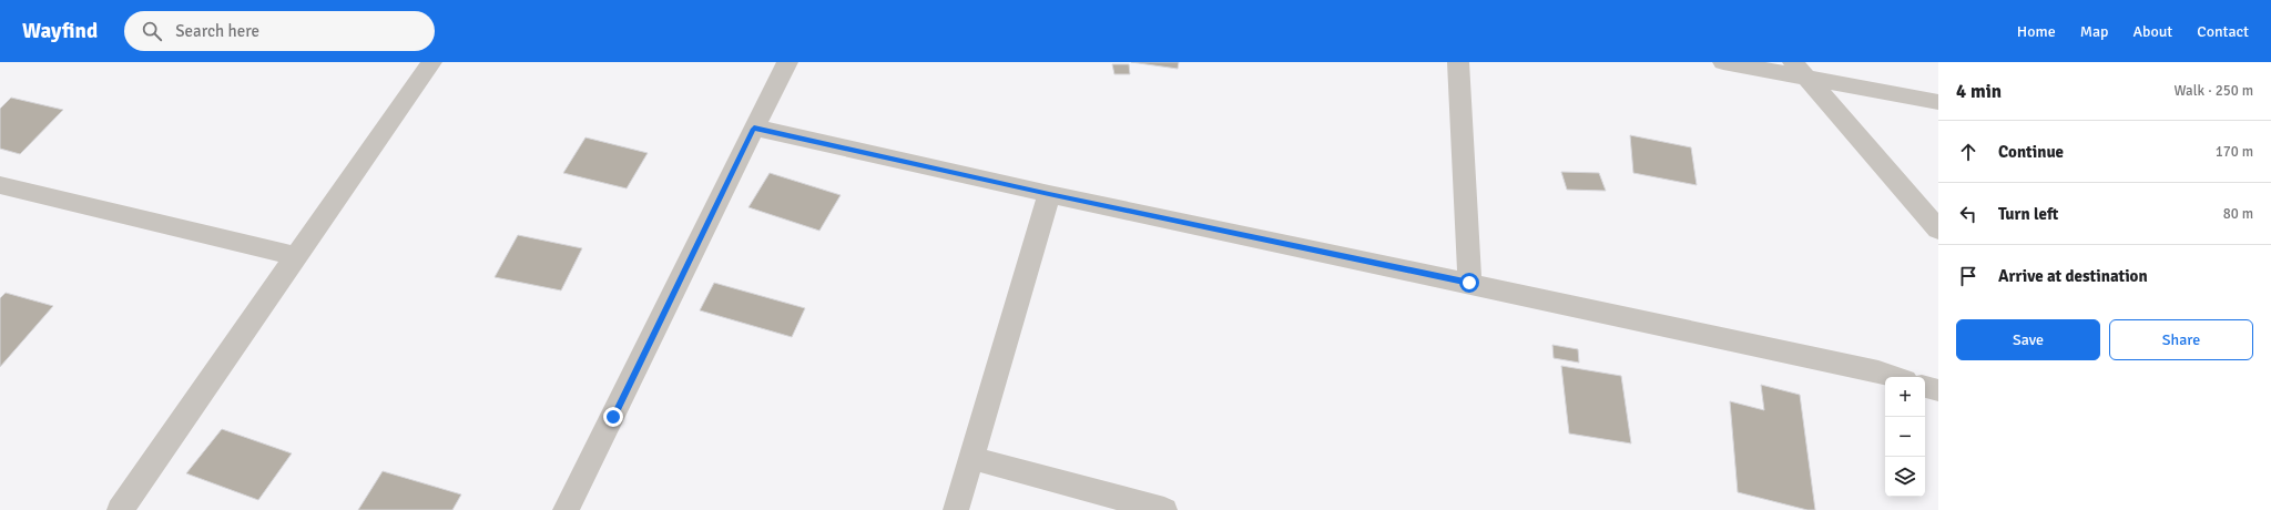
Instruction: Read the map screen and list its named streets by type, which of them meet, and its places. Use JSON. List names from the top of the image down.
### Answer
{
  "page": {
    "header": "Wayfind",
    "search": "Search here",
    "nav": [
      "Home",
      "Map",
      "About",
      "Contact"
    ],
    "heading": ["4 min", "Walk · 250 m"],
    "list": [
      ["Continue", "170 m"],
      ["Turn left", "80 m"],
      "Arrive at destination"
    ],
    "buttons": ["Save", "Share"],
    "map_buttons": ["+", "−"]
  }
}
